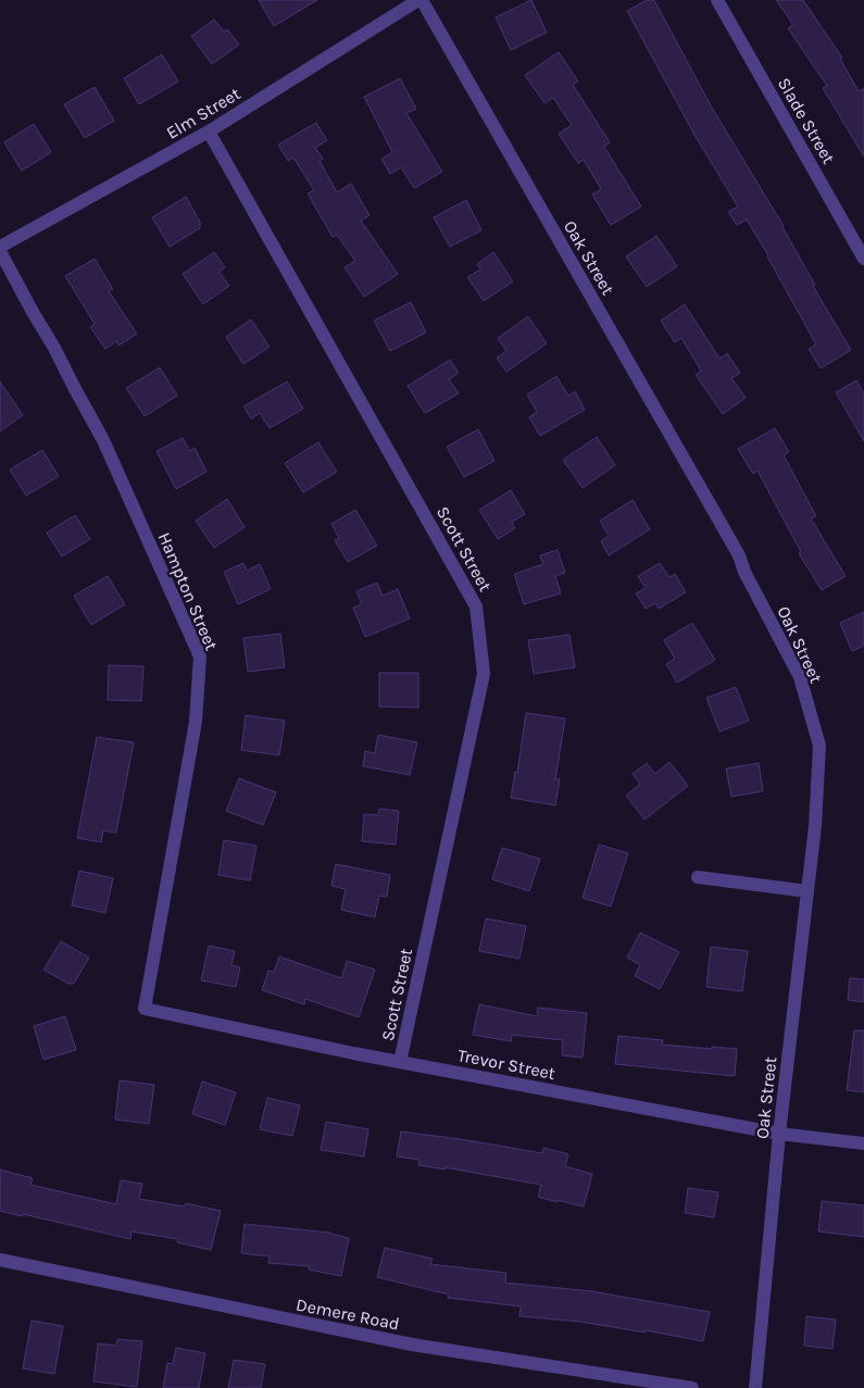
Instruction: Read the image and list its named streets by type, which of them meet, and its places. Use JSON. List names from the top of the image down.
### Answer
{
  "streets": {
    "street": [
      "Elm Street",
      "Slade Street",
      "Oak Street",
      "Scott Street",
      "Hampton Street",
      "Trevor Street",
      "Demere Road"
    ]
  },
  "crossings": [
    ["Elm Street", "Oak Street"],
    ["Elm Street", "Scott Street"],
    ["Elm Street", "Hampton Street"],
    ["Oak Street", "Trevor Street"],
    ["Scott Street", "Trevor Street"],
    ["Hampton Street", "Trevor Street"]
  ]
}
